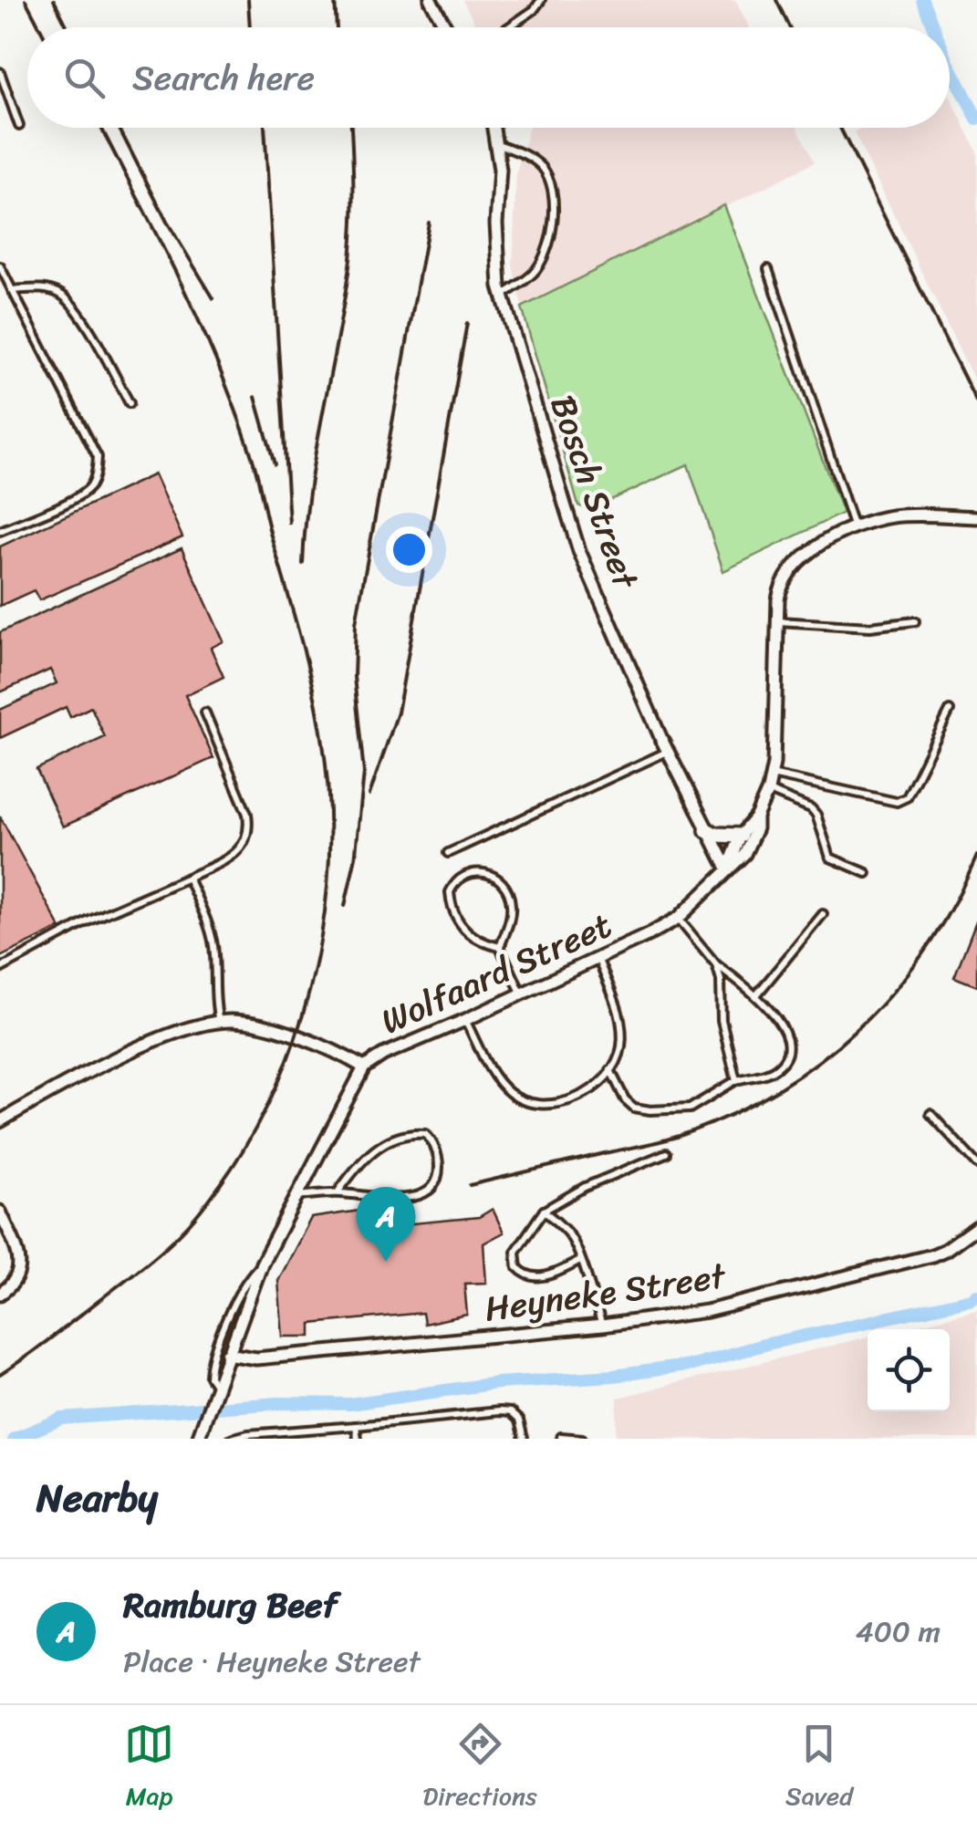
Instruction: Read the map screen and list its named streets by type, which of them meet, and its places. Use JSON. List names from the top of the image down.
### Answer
{
  "streets": {
    "street": ["Bosch Street", "Wolfaard Street", "Heyneke Street"]
  },
  "crossings": [
    ["Bosch Street", "Wolfaard Street"],
    ["Wolfaard Street", "Heyneke Street"]
  ],
  "page": {
    "search": "Search here",
    "pins": "A",
    "heading": "Nearby",
    "list": [
      {
        "mark": "A",
        "name": "Ramburg Beef",
        "note": "Place · Heyneke Street",
        "value": "400 m"
      }
    ],
    "nav": ["Map", "Directions", "Saved"]
  }
}
